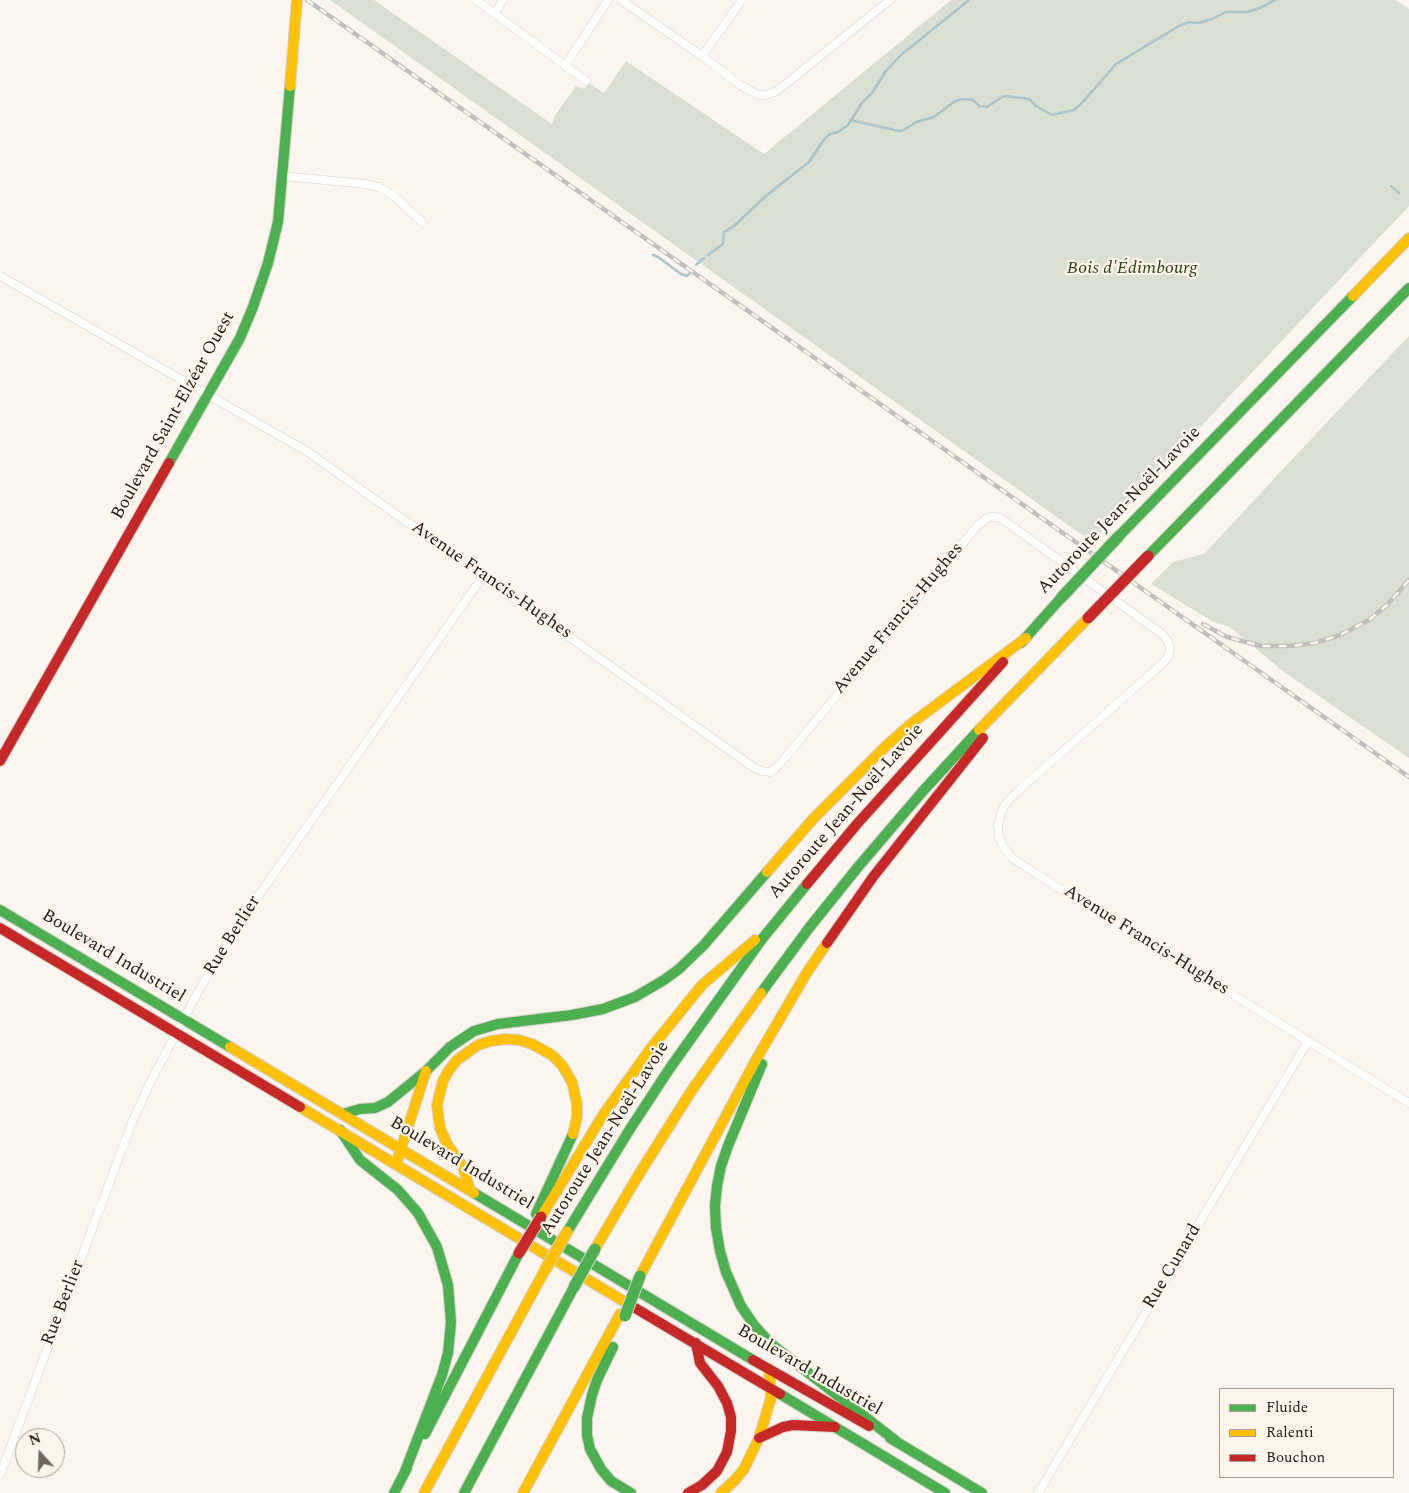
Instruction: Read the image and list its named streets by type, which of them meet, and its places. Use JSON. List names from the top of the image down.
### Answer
{
  "streets": {
    "main road": ["Boulevard Saint-Elzéar Ouest", "Autoroute Jean-Noël-Lavoie", "Boulevard Industriel"],
    "street": ["Avenue Francis-Hughes", "Rue Berlier", "Rue Cunard"]
  },
  "crossings": [
    ["Boulevard Saint-Elzéar Ouest", "Avenue Francis-Hughes"],
    ["Avenue Francis-Hughes", "Rue Berlier"],
    ["Avenue Francis-Hughes", "Rue Cunard"],
    ["Rue Berlier", "Boulevard Industriel"]
  ],
  "parks": ["Bois d'Édimbourg"],
  "legend": ["Fluide", "Ralenti", "Bouchon"],
  "north": "top"
}
